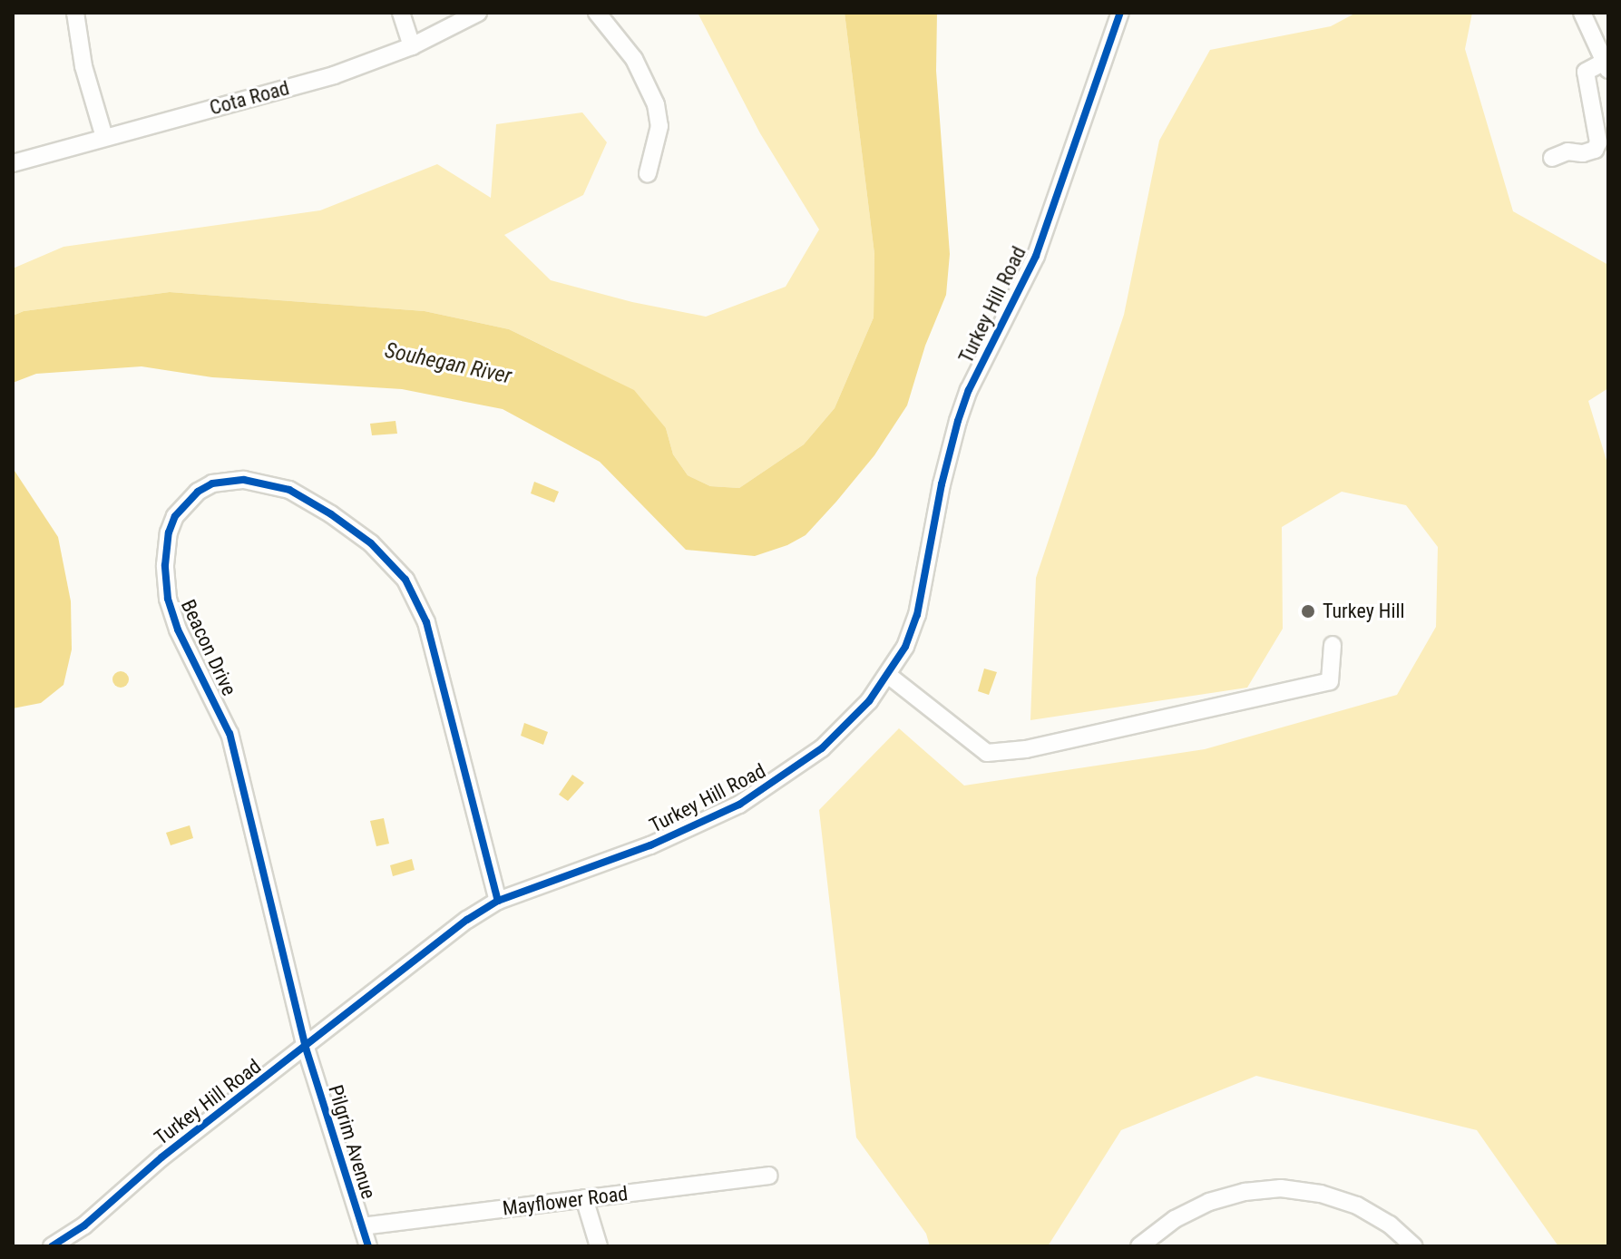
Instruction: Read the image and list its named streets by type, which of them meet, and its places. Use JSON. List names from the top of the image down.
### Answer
{
  "streets": {
    "street": [
      "Cota Road",
      "Turkey Hill Road",
      "Beacon Drive",
      "Pilgrim Avenue",
      "Mayflower Road"
    ]
  },
  "crossings": [
    ["Turkey Hill Road", "Beacon Drive"],
    ["Turkey Hill Road", "Pilgrim Avenue"],
    ["Beacon Drive", "Pilgrim Avenue"],
    ["Pilgrim Avenue", "Mayflower Road"]
  ],
  "water": ["Souhegan River"],
  "places": ["Turkey Hill"]
}
